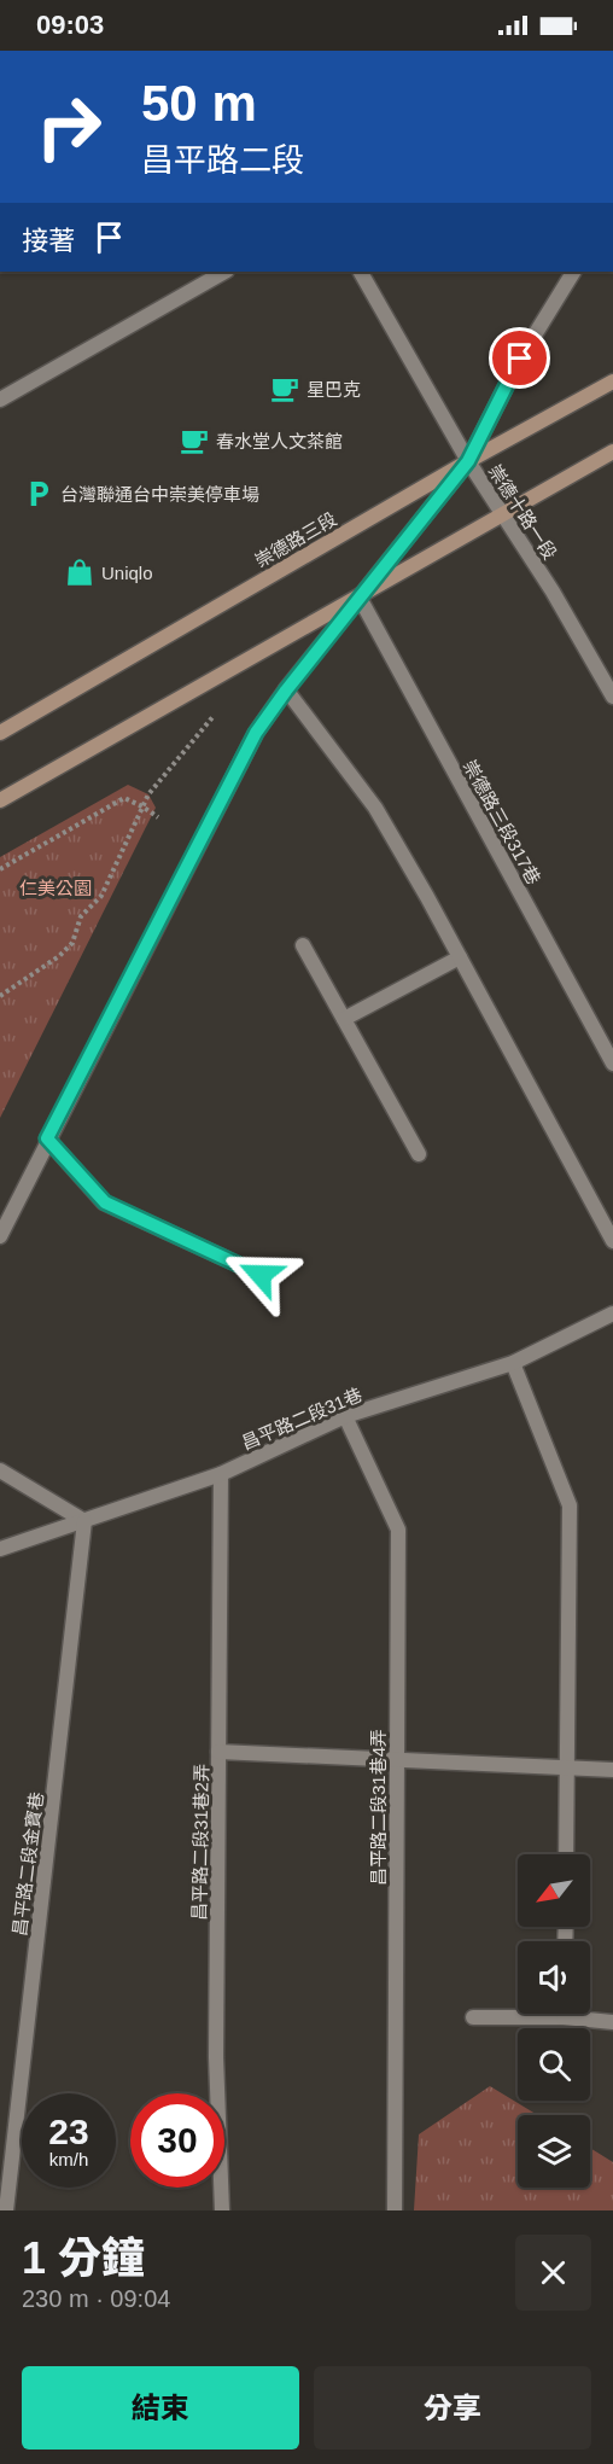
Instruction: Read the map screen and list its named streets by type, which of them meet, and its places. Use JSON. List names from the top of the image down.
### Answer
{
  "streets": {
    "main road": ["崇德路三段"],
    "street": [
      "崇德十路一段",
      "崇德路三段317巷",
      "昌平路二段31巷",
      "昌平路二段31巷4弄",
      "昌平路二段31巷2弄",
      "昌平路二段金寶巷"
    ]
  },
  "crossings": [
    ["崇德十路一段", "崇德路三段"],
    ["昌平路二段31巷", "昌平路二段31巷4弄"],
    ["昌平路二段31巷", "昌平路二段31巷2弄"],
    ["昌平路二段31巷", "昌平路二段金寶巷"]
  ],
  "parks": ["仁美公園"],
  "places": {
    "cafe": ["星巴克", "春水堂人文茶館"],
    "parking": ["台灣聯通台中崇美停車場"],
    "shop": ["Uniqlo"]
  },
  "north": "bottom left",
  "page": {
    "status": "09:03",
    "turn": ["50 m", "昌平路二段"],
    "then": "接著",
    "speed": "23 km/h",
    "limit": "30",
    "heading": ["1 分鐘", "230 m · 09:04"],
    "buttons": ["結束", "分享"]
  }
}
